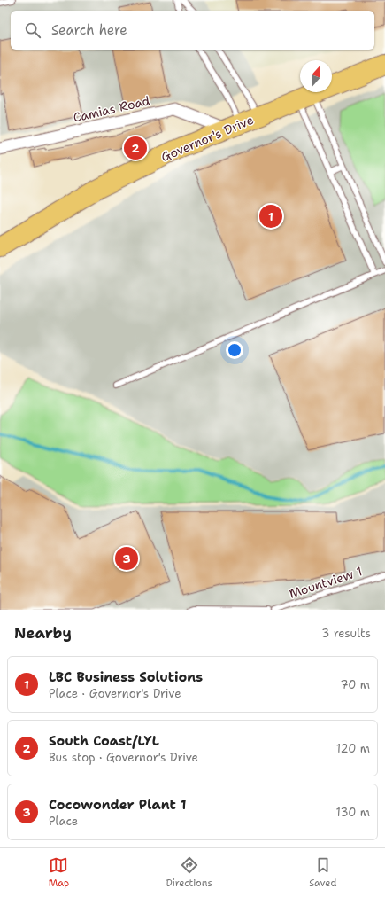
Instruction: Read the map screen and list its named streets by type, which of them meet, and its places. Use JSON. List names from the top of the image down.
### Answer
{
  "streets": {
    "highway": ["Governor's Drive"],
    "street": ["Camias Road"],
    "lane": ["Mountview 1"]
  },
  "crossings": [
    ["Camias Road", "Governor's Drive"]
  ],
  "north": "top",
  "page": {
    "search": "Search here",
    "pins": ["2", "1", "3"],
    "heading": ["Nearby", "3 results"],
    "list": [
      {
        "mark": "1",
        "name": "LBC Business Solutions",
        "note": "Place · Governor's Drive",
        "value": "70 m"
      },
      {
        "mark": "2",
        "name": "South Coast/LYL",
        "note": "Bus stop · Governor's Drive",
        "value": "120 m"
      },
      {
        "mark": "3",
        "name": "Cocowonder Plant 1",
        "note": "Place",
        "value": "130 m"
      }
    ],
    "nav": ["Map", "Directions", "Saved"]
  }
}
